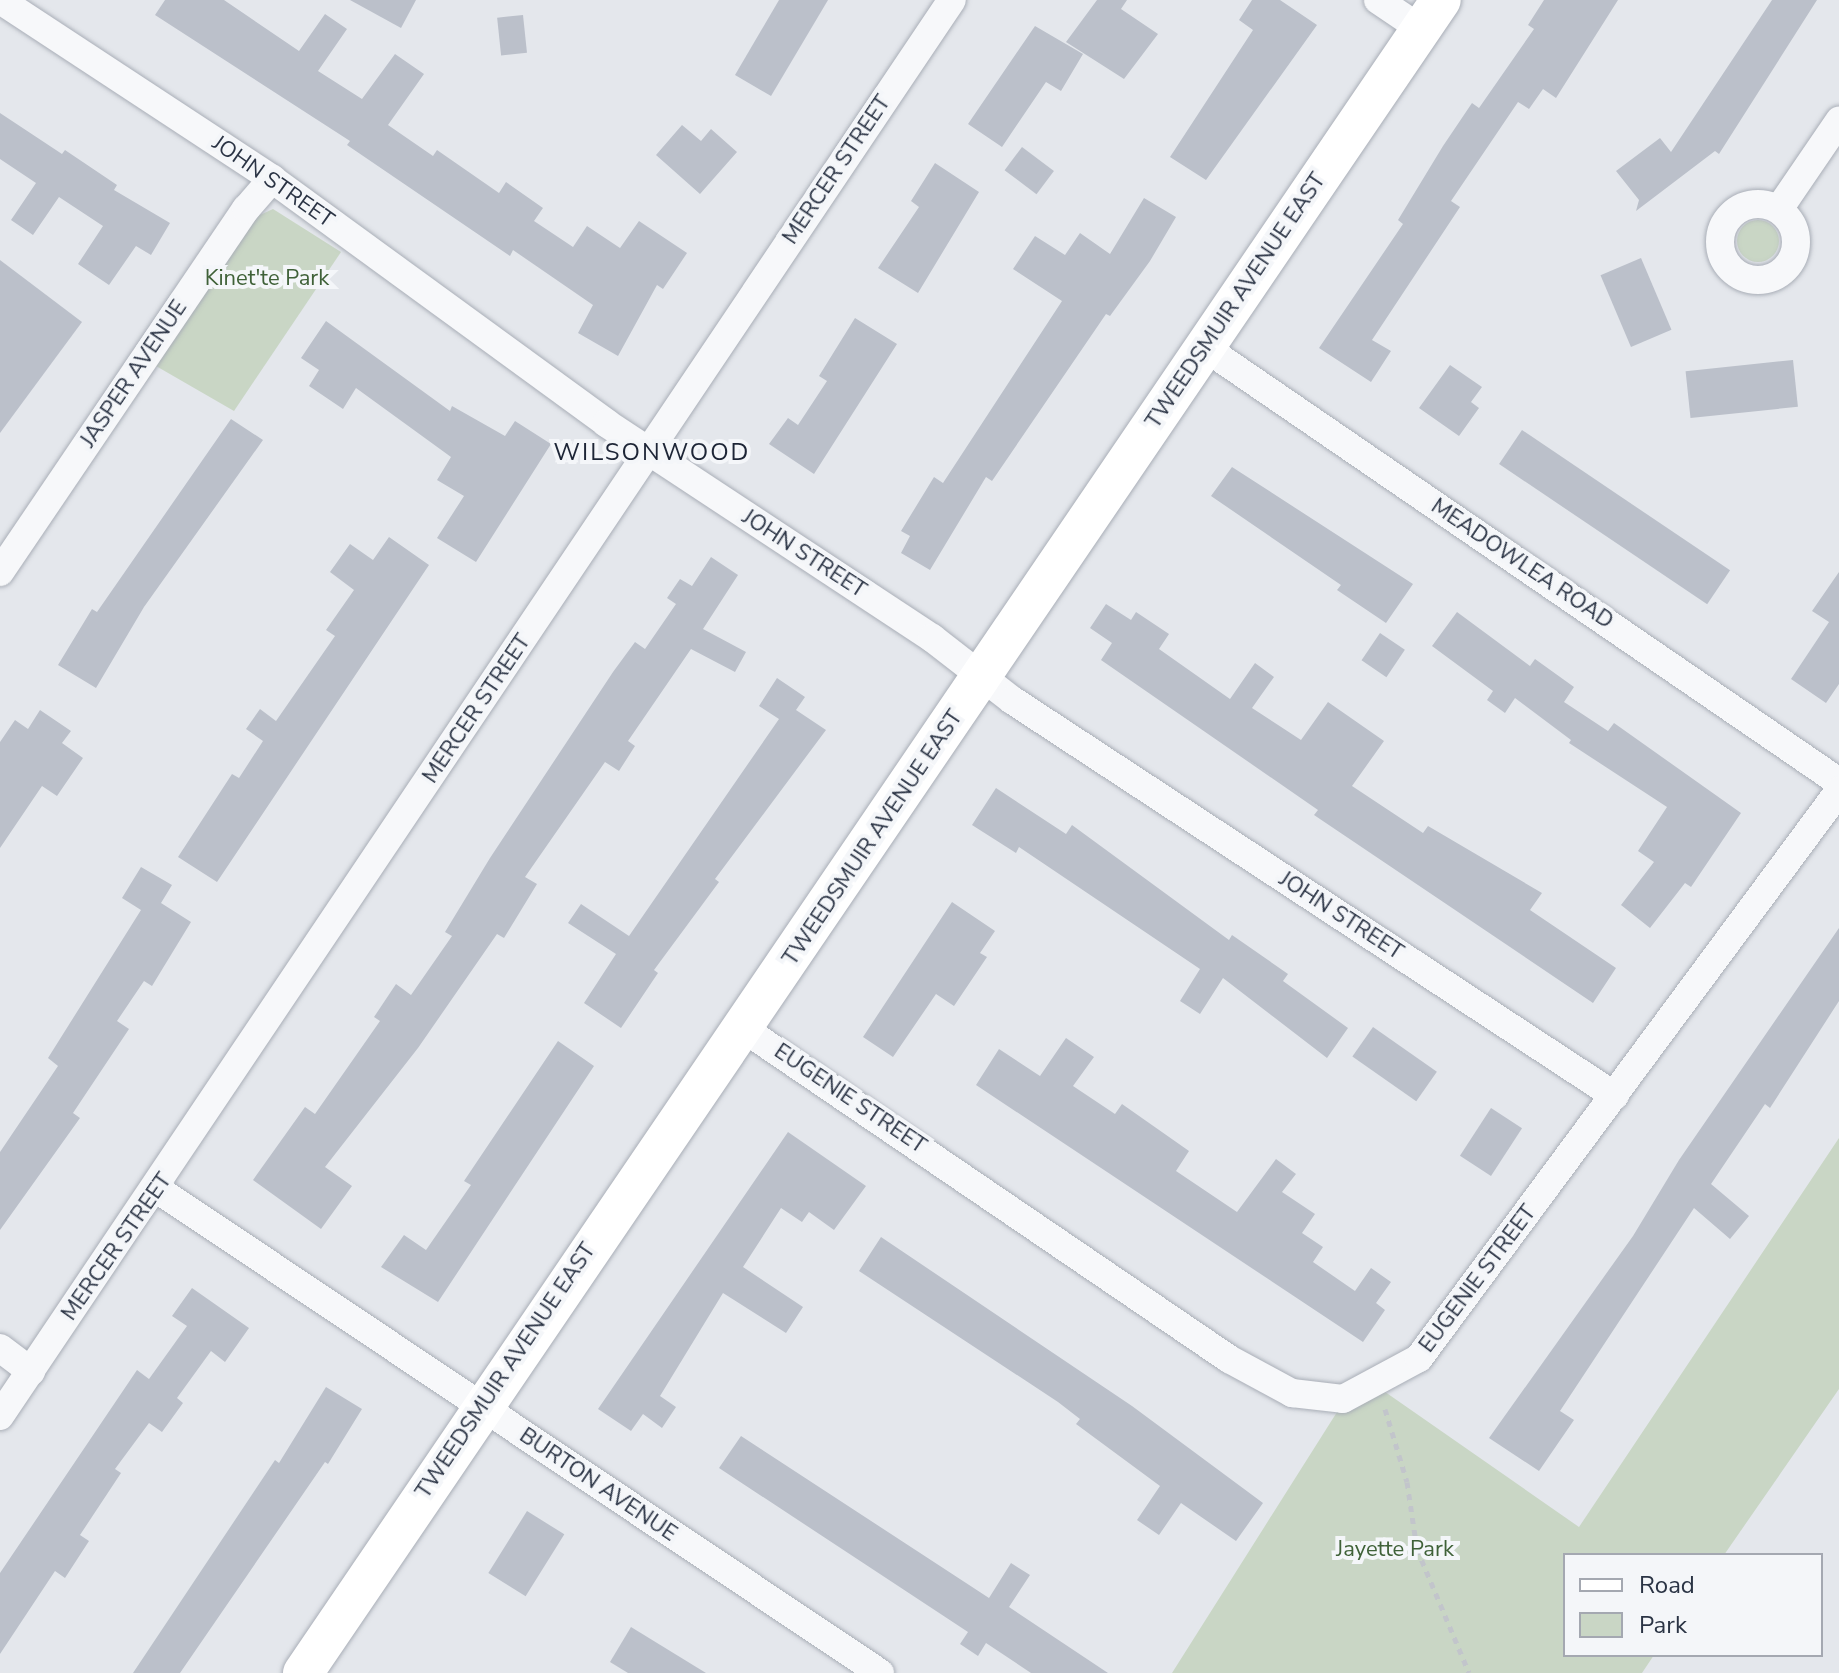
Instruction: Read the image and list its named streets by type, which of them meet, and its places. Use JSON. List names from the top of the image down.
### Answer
{
  "streets": {
    "street": [
      "MERCER STREET",
      "JOHN STREET",
      "TWEEDSMUIR AVENUE EAST",
      "JASPER AVENUE",
      "MEADOWLEA ROAD",
      "EUGENIE STREET",
      "BURTON AVENUE"
    ]
  },
  "crossings": [
    ["MERCER STREET", "JOHN STREET"],
    ["MERCER STREET", "BURTON AVENUE"],
    ["JOHN STREET", "TWEEDSMUIR AVENUE EAST"],
    ["JOHN STREET", "JASPER AVENUE"],
    ["JOHN STREET", "EUGENIE STREET"],
    ["TWEEDSMUIR AVENUE EAST", "MEADOWLEA ROAD"],
    ["TWEEDSMUIR AVENUE EAST", "EUGENIE STREET"],
    ["TWEEDSMUIR AVENUE EAST", "BURTON AVENUE"]
  ],
  "districts": ["WILSONWOOD"],
  "parks": ["Kinet'te Park", "Jayette Park"],
  "legend": ["Road", "Park"]
}
